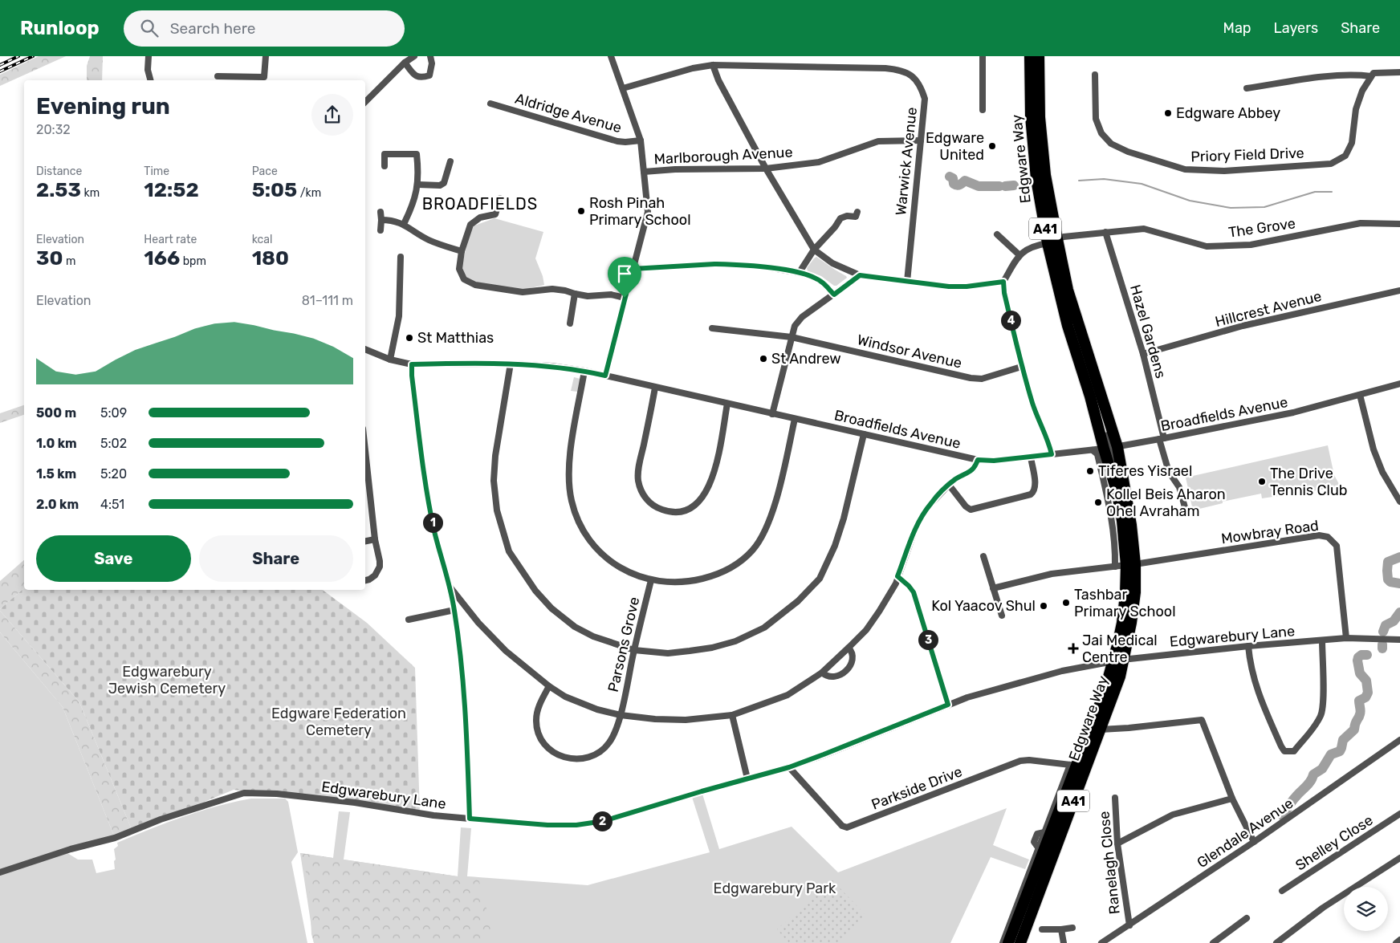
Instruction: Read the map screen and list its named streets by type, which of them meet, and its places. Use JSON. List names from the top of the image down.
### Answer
{
  "streets": {
    "highway": ["Edgware Way", "A41"],
    "street": [
      "Aldridge Avenue",
      "Priory Field Drive",
      "Marlborough Avenue",
      "Warwick Avenue",
      "The Grove",
      "Hillcrest Avenue",
      "Hazel Gardens",
      "Windsor Avenue",
      "Broadfields Avenue",
      "Mowbray Road",
      "Edgwarebury Lane",
      "Parsons Grove",
      "Parkside Drive",
      "Glendale Avenue",
      "Shelley Close",
      "Ranelagh Close"
    ]
  },
  "crossings": [
    ["Marlborough Avenue", "Warwick Avenue"],
    ["Edgware Way", "The Grove"],
    ["Edgware Way", "Broadfields Avenue"],
    ["Edgware Way", "Mowbray Road"],
    ["Edgware Way", "Edgwarebury Lane"],
    ["Edgware Way", "Parkside Drive"],
    ["The Grove", "Hazel Gardens"],
    ["Hillcrest Avenue", "Hazel Gardens"],
    ["Hazel Gardens", "Broadfields Avenue"],
    ["Mowbray Road", "Edgwarebury Lane"],
    ["Edgwarebury Lane", "Parkside Drive"],
    ["Glendale Avenue", "Ranelagh Close"]
  ],
  "districts": ["BROADFIELDS"],
  "parks": ["Edgwarebury Jewish Cemetery", "Edgware Federation Cemetery", "Edgwarebury Park"],
  "places": {
    "other": [
      "Edgware Abbey",
      "Edgware United",
      "Rosh Pinah Primary School",
      "St Matthias",
      "St Andrew",
      "Tiferes Yisrael",
      "The Drive Tennis Club",
      "Kollel Beis Aharon Ohel Avraham",
      "Tashbar Primary School",
      "Kol Yaacov Shul"
    ],
    "health": ["Jai Medical Centre"]
  },
  "page": {
    "header": "Runloop",
    "search": "Search here",
    "nav": ["Map", "Layers", "Share"],
    "heading": ["Evening run", "20:32"],
    "stats": [
      ["Distance", "2.53 km"],
      ["Time", "12:52"],
      ["Pace", "5:05 /km"],
      ["Elevation", "30 m"],
      ["Heart rate", "166 bpm"],
      ["kcal", "180"]
    ],
    "chart": ["Elevation", "81–111 m"],
    "pins": [
      "4",
      "1",
      "3",
      "2"
    ],
    "list": [
      {
        "name": "500 m",
        "note": "5:09"
      },
      {
        "name": "1.0 km",
        "note": "5:02"
      },
      {
        "name": "1.5 km",
        "note": "5:20"
      },
      {
        "name": "2.0 km",
        "note": "4:51"
      }
    ],
    "buttons": ["Save", "Share"]
  }
}
